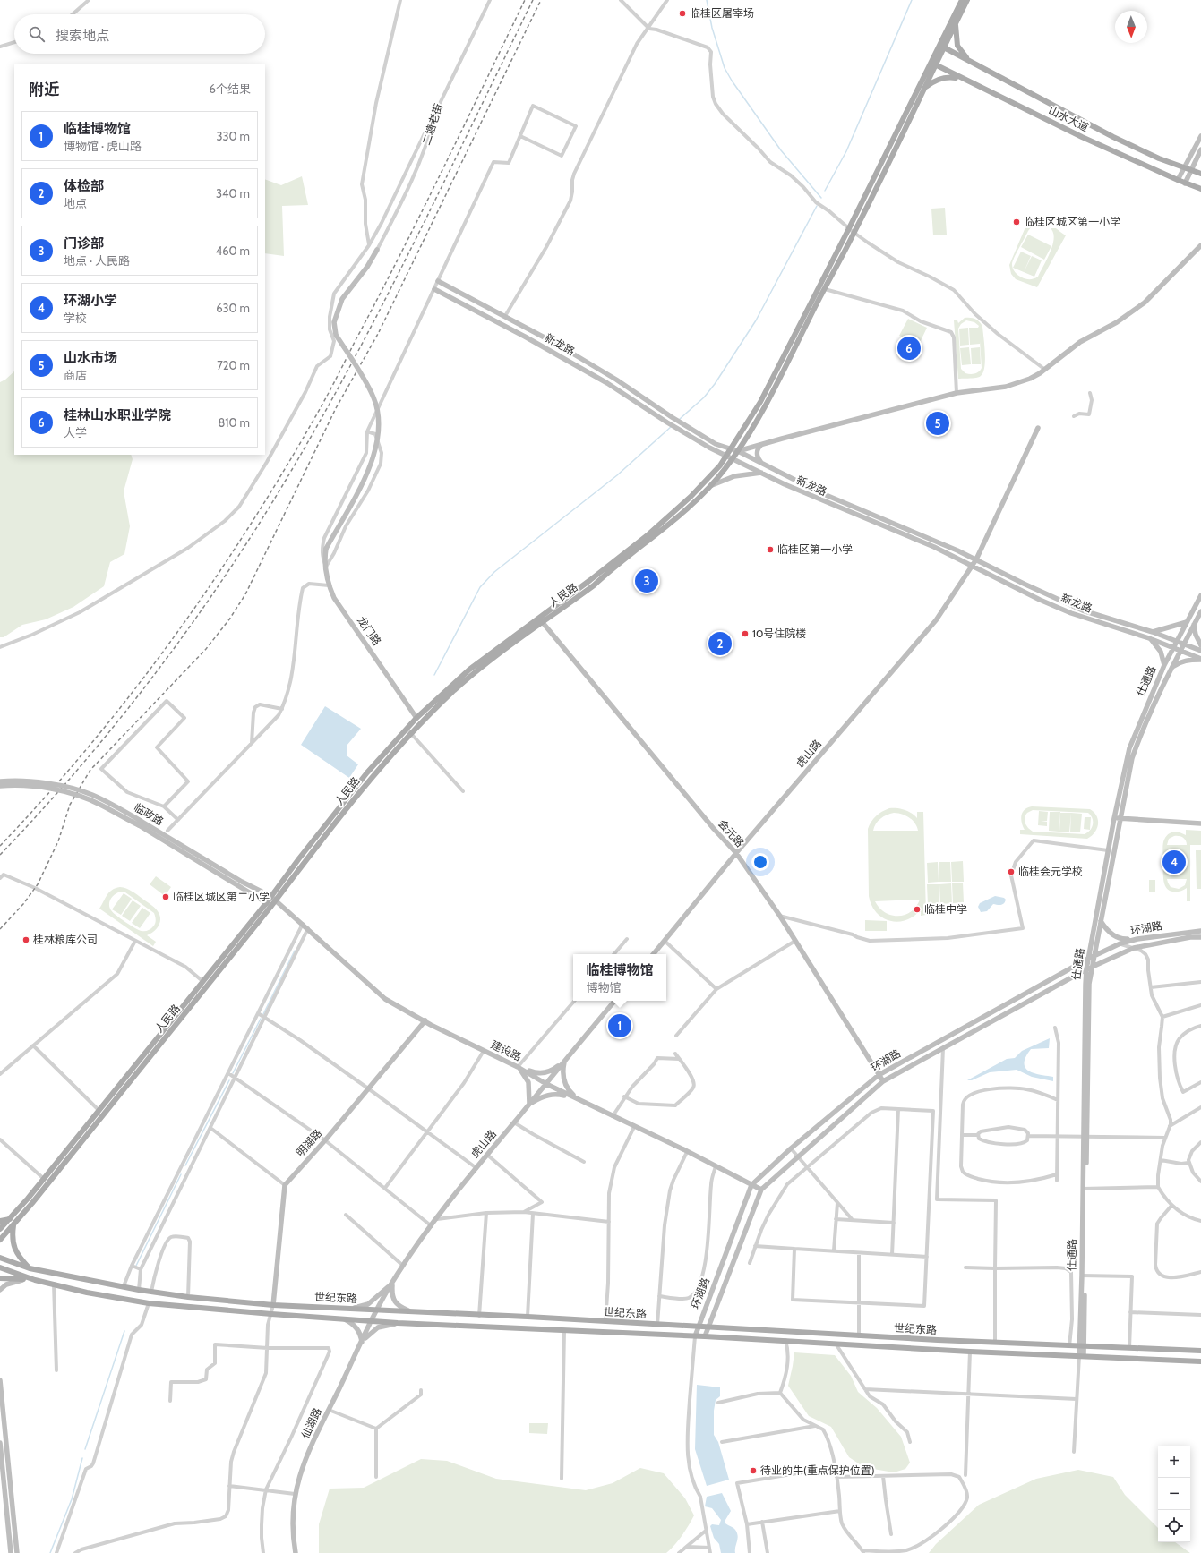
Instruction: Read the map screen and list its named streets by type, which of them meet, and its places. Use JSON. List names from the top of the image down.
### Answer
{
  "streets": {
    "main road": ["山水大道", "人民路", "世纪东路"],
    "street": [
      "二塘老街",
      "新龙路",
      "龙门路",
      "仕通路",
      "虎山路",
      "临政路",
      "会元路",
      "环湖路",
      "建设路",
      "明湖路",
      "仙湖路"
    ]
  },
  "crossings": [
    ["山水大道", "人民路"],
    ["二塘老街", "龙门路"],
    ["新龙路", "人民路"],
    ["新龙路", "仕通路"],
    ["新龙路", "虎山路"],
    ["人民路", "龙门路"],
    ["人民路", "临政路"],
    ["人民路", "会元路"],
    ["人民路", "建设路"],
    ["仕通路", "环湖路"],
    ["仕通路", "世纪东路"],
    ["虎山路", "会元路"],
    ["虎山路", "建设路"],
    ["虎山路", "世纪东路"],
    ["虎山路", "仙湖路"],
    ["临政路", "建设路"],
    ["会元路", "环湖路"],
    ["环湖路", "建设路"],
    ["环湖路", "世纪东路"],
    ["建设路", "明湖路"],
    ["世纪东路", "仙湖路"]
  ],
  "places": [
    "临桂区屠宰场",
    "临桂区城区第一小学",
    "临桂区第一小学",
    "10号住院楼",
    "临桂会元学校",
    "临桂区城区第二小学",
    "临桂中学",
    "桂林粮库公司",
    "待业的牛(重点保护位置)"
  ],
  "north": "bottom",
  "page": {
    "search": "搜索地点",
    "heading": ["附近", "6个结果"],
    "list": [
      {
        "mark": "1",
        "name": "临桂博物馆",
        "note": "博物馆 · 虎山路",
        "value": "330 m"
      },
      {
        "mark": "2",
        "name": "体检部",
        "note": "地点",
        "value": "340 m"
      },
      {
        "mark": "3",
        "name": "门诊部",
        "note": "地点 · 人民路",
        "value": "460 m"
      },
      {
        "mark": "4",
        "name": "环湖小学",
        "note": "学校",
        "value": "630 m"
      },
      {
        "mark": "5",
        "name": "山水市场",
        "note": "商店",
        "value": "720 m"
      },
      {
        "mark": "6",
        "name": "桂林山水职业学院",
        "note": "大学",
        "value": "810 m"
      }
    ],
    "pins": [
      "6",
      "5",
      "3",
      "2",
      "4",
      "1"
    ],
    "popup": ["临桂博物馆", "博物馆"],
    "map_buttons": ["+", "−"]
  }
}
